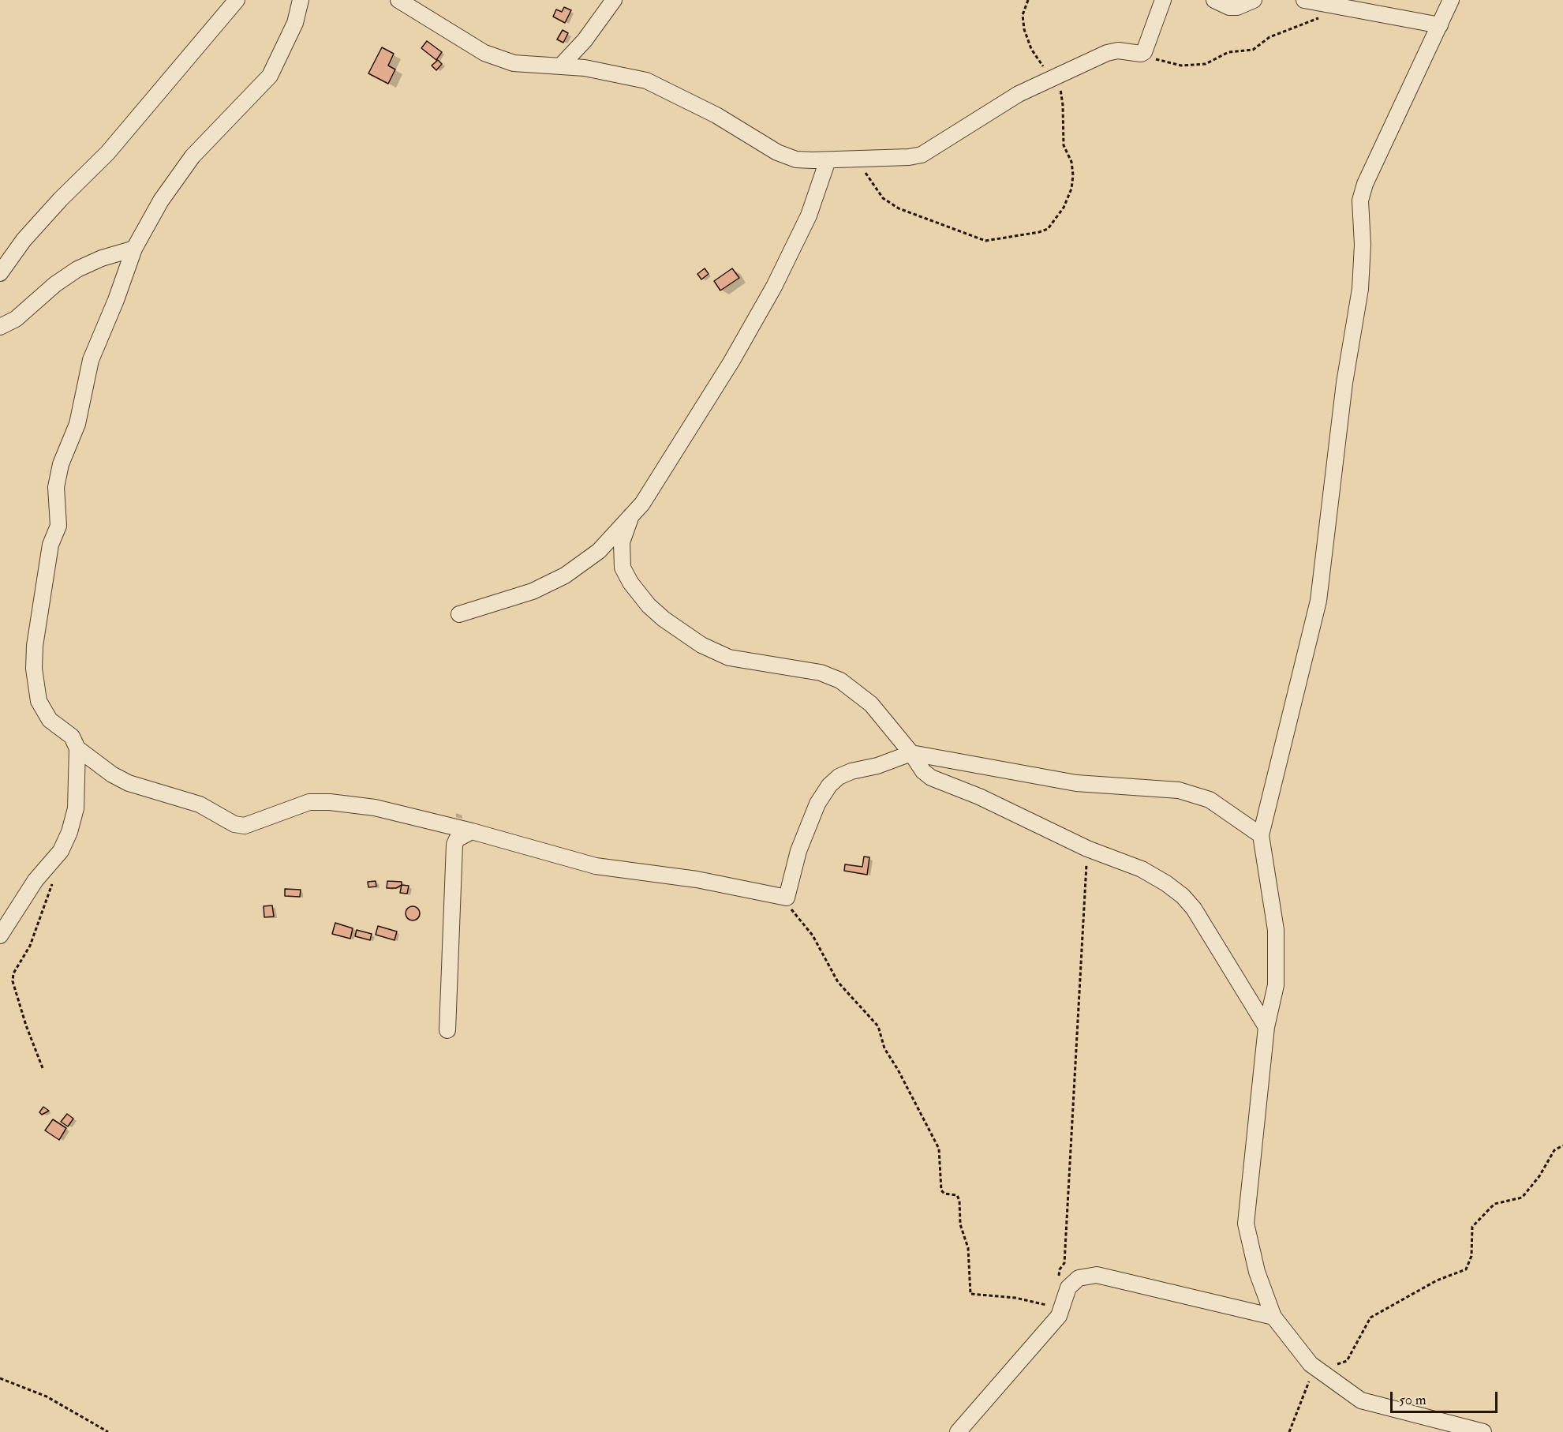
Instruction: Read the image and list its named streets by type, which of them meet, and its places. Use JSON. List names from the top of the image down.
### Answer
{
  "scale_bar": "50 m"
}
